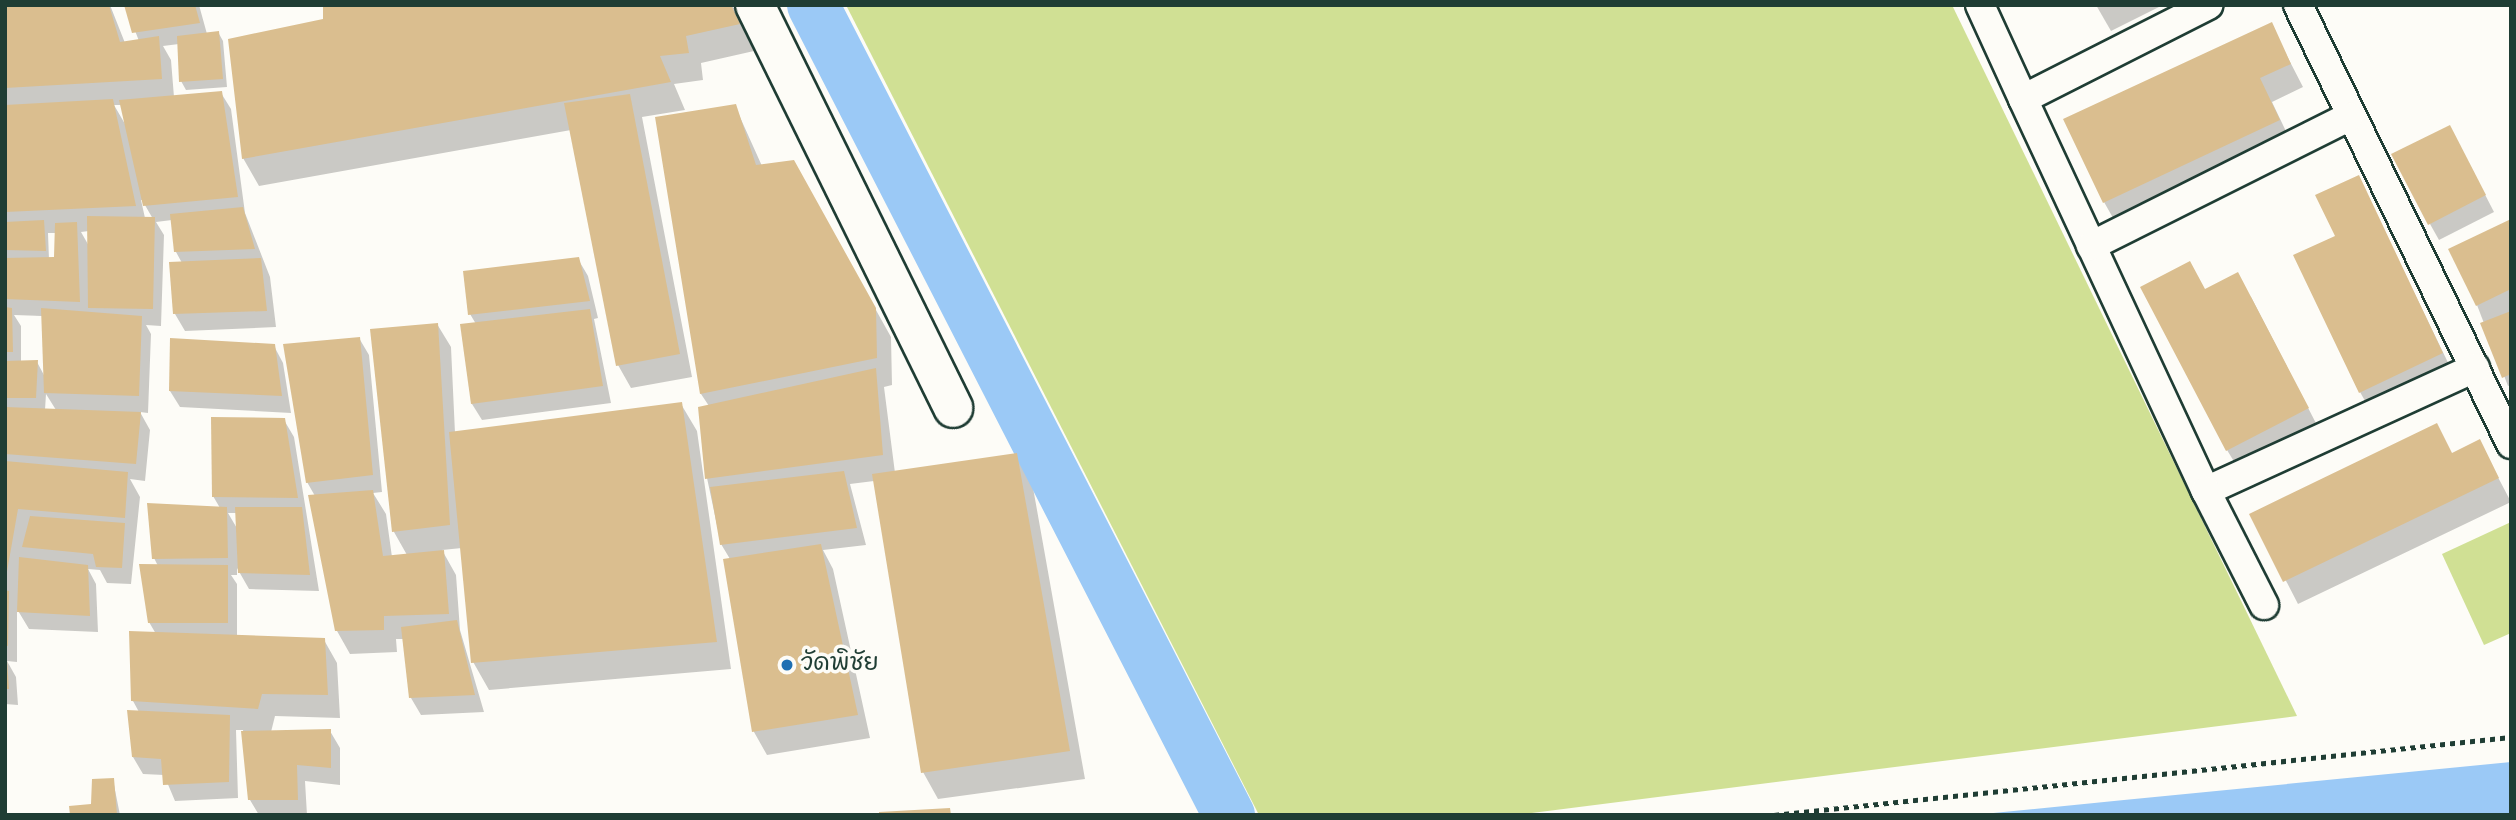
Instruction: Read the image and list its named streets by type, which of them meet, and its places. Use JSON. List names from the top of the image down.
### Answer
{
  "places": ["วัดพิชัย"]
}
